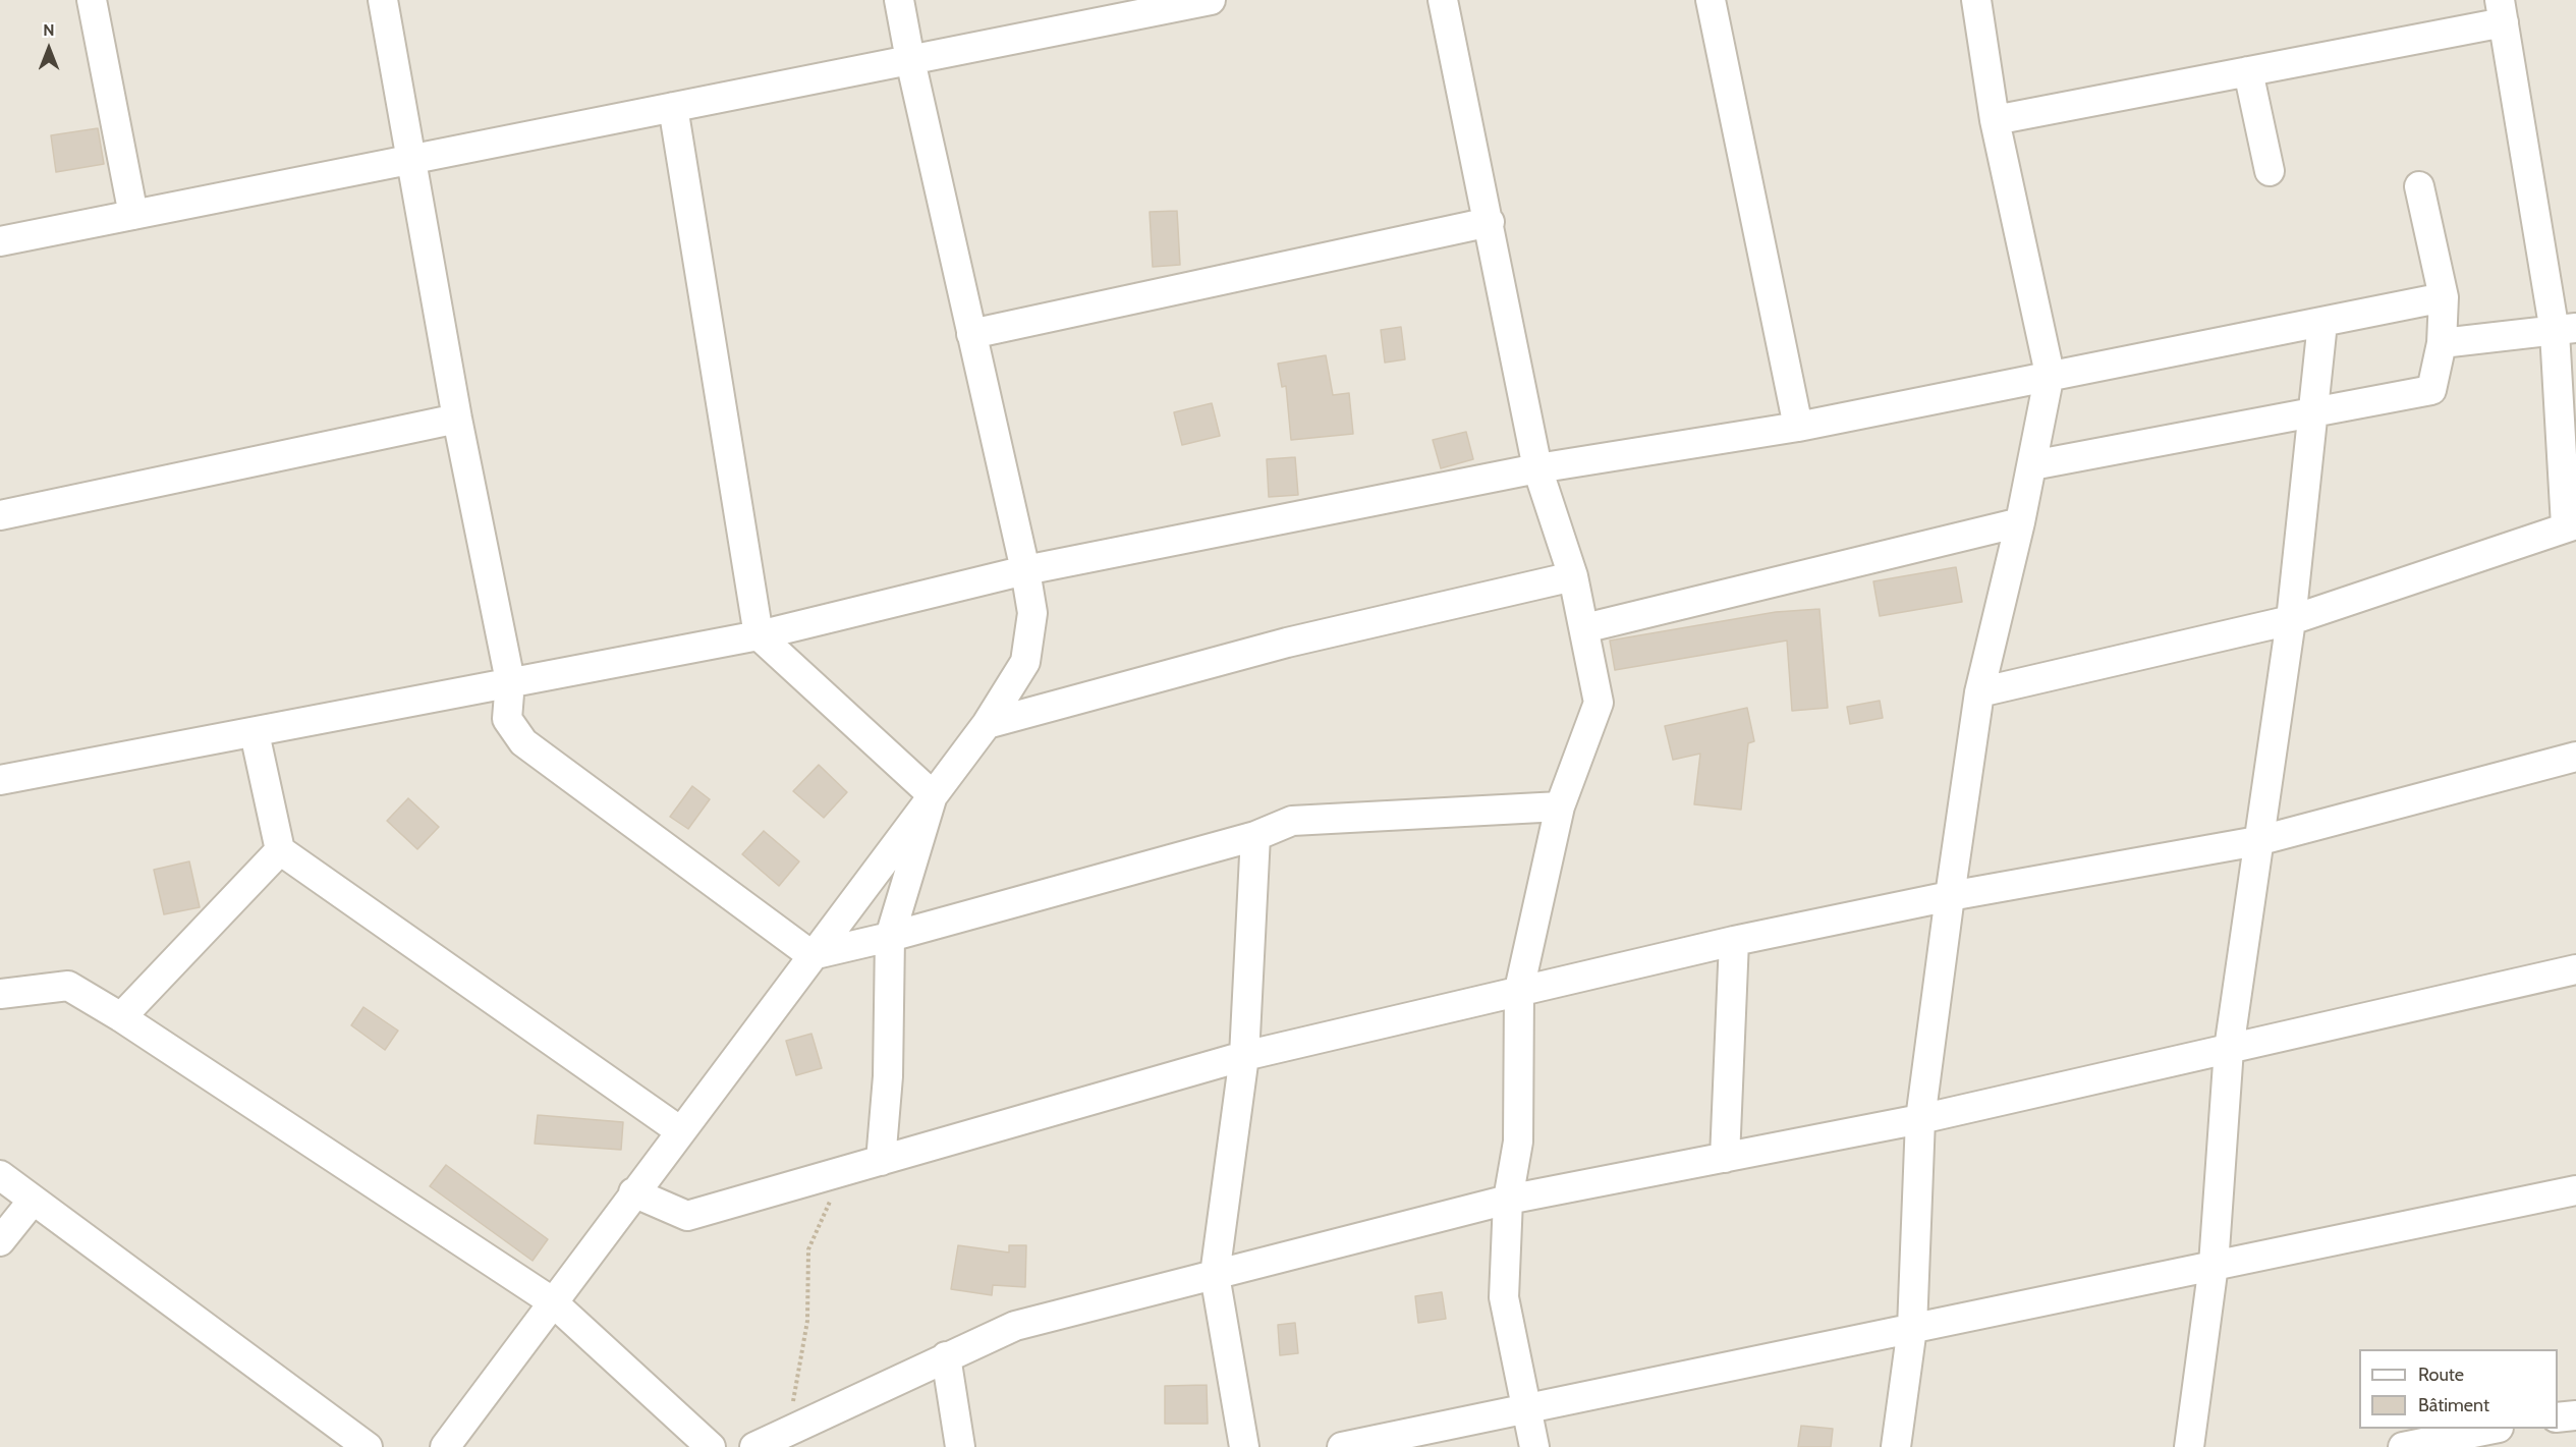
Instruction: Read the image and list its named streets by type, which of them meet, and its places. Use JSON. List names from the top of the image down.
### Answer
{
  "legend": ["Route", "Bâtiment"],
  "north": "top"
}
